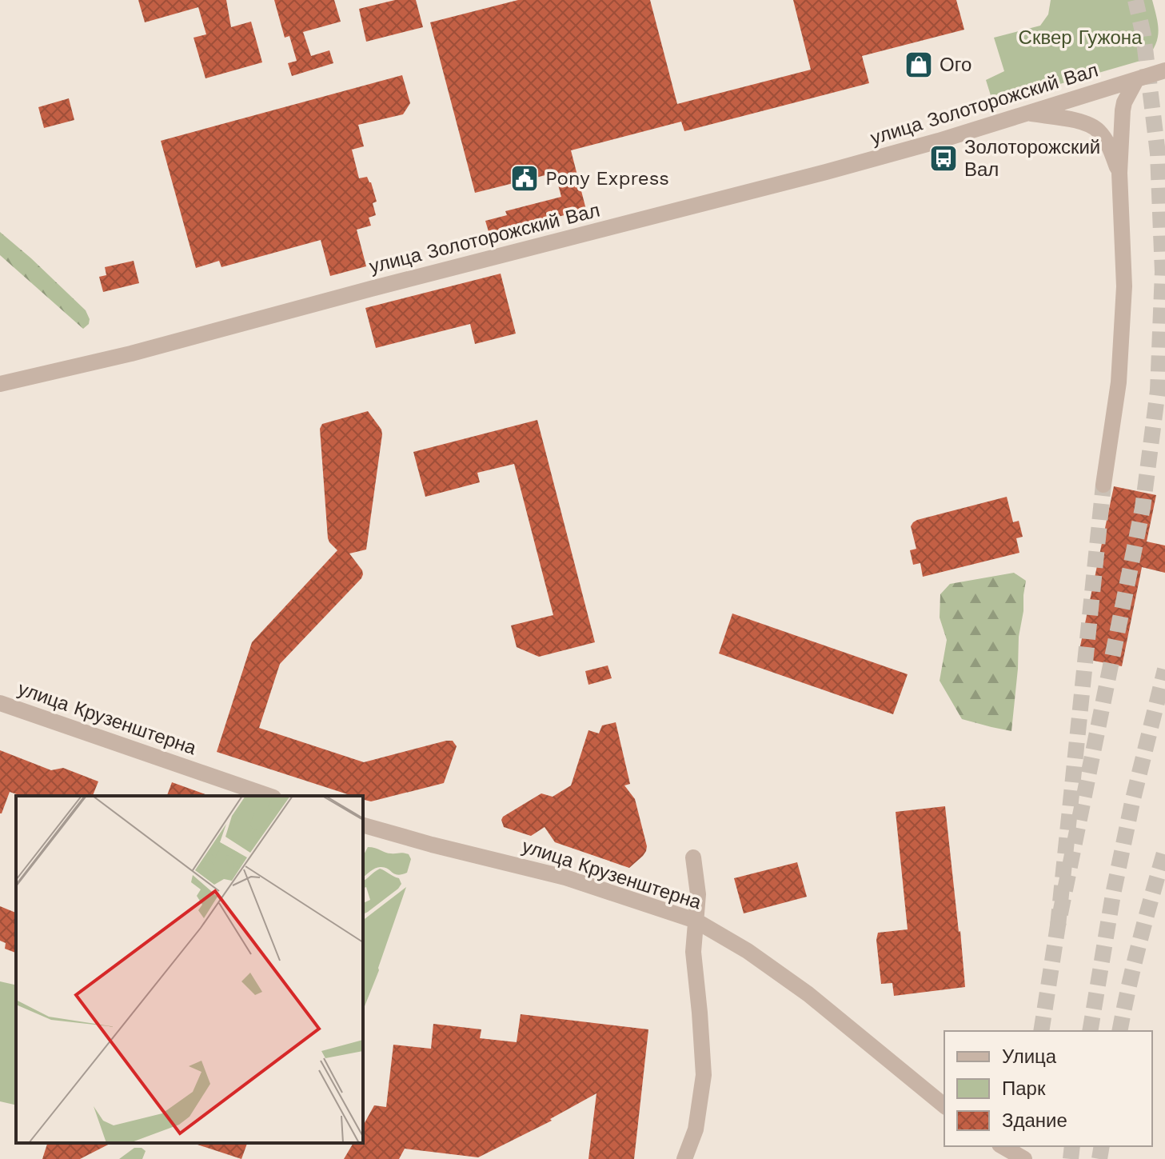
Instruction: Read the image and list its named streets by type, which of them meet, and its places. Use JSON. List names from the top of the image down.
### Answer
{
  "streets": {
    "street": ["улица Золоторожский Вал", "улица Крузенштерна"]
  },
  "parks": ["Сквер Гужона"],
  "places": {
    "shop": ["Ого"],
    "bus stop": ["Золоторожский Вал"],
    "public building": ["Pony Express"]
  },
  "legend": ["Улица", "Парк", "Здание"]
}
